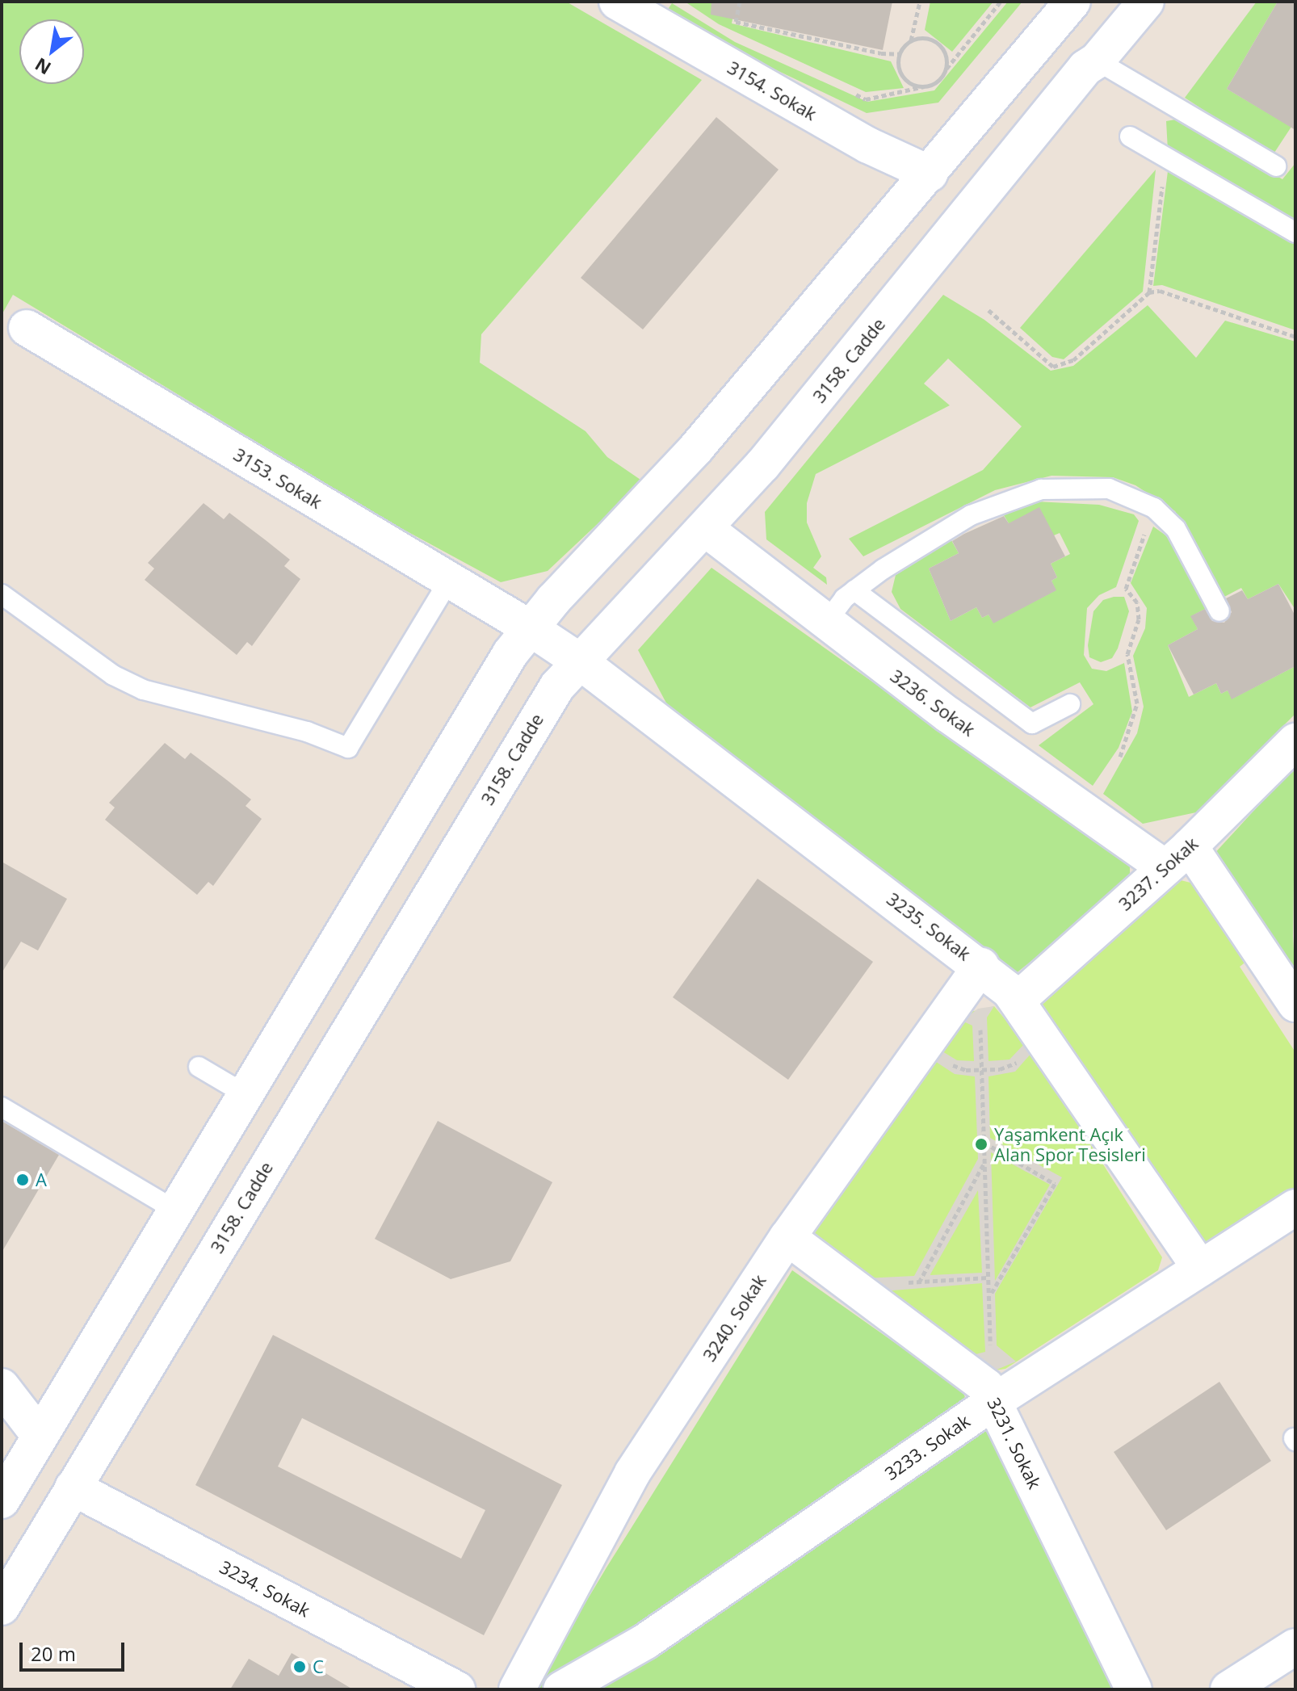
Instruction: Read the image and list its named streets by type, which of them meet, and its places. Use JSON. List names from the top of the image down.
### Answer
{
  "streets": {
    "street": [
      "3154. Sokak",
      "3158. Cadde",
      "3153. Sokak",
      "3236. Sokak",
      "3237. Sokak",
      "3235. Sokak",
      "3240. Sokak",
      "3231. Sokak",
      "3233. Sokak",
      "3234. Sokak"
    ]
  },
  "crossings": [
    ["3158. Cadde", "3236. Sokak"],
    ["3158. Cadde", "3235. Sokak"],
    ["3158. Cadde", "3234. Sokak"],
    ["3153. Sokak", "3235. Sokak"],
    ["3236. Sokak", "3237. Sokak"],
    ["3237. Sokak", "3235. Sokak"],
    ["3235. Sokak", "3240. Sokak"],
    ["3235. Sokak", "3233. Sokak"],
    ["3240. Sokak", "3231. Sokak"],
    ["3231. Sokak", "3233. Sokak"]
  ],
  "places": ["Yaşamkent Açık Alan Spor Tesisleri", "A", "C"],
  "scale_bar": "20 m",
  "north": "bottom left"
}
